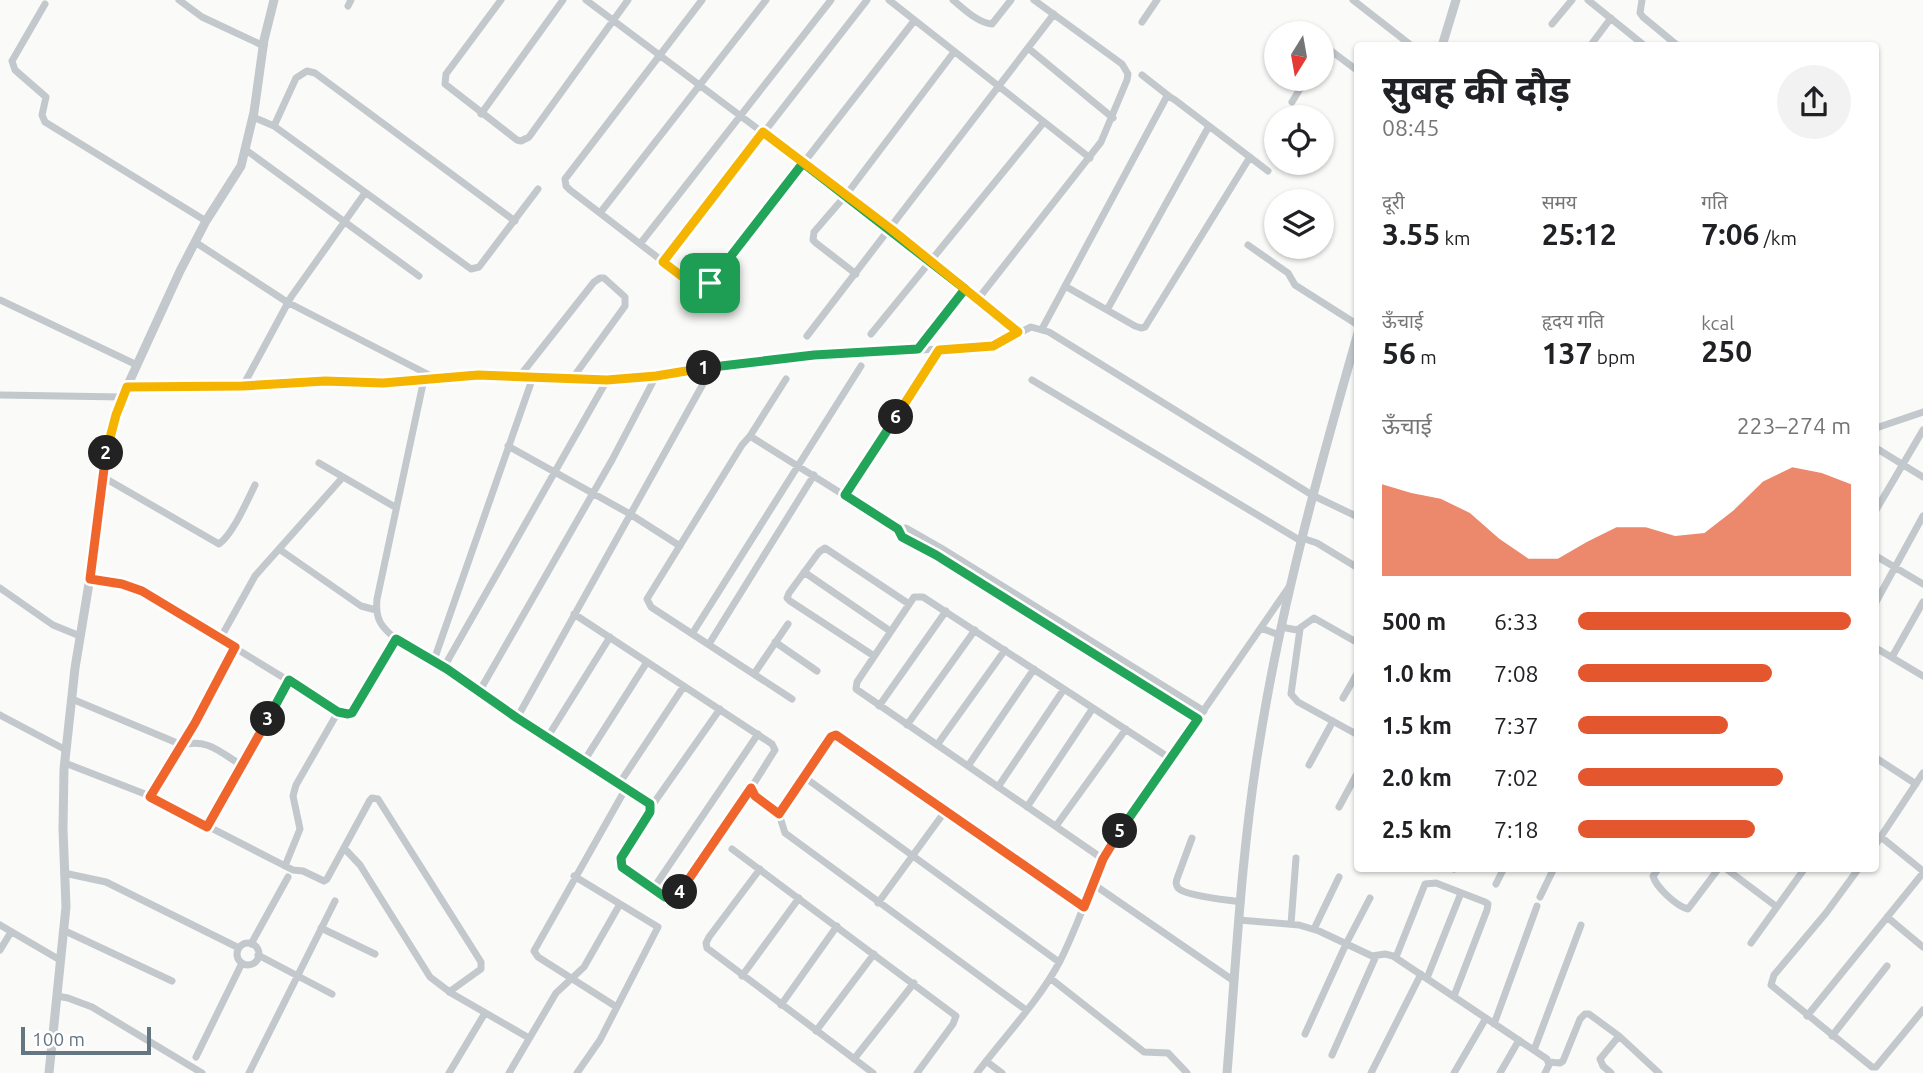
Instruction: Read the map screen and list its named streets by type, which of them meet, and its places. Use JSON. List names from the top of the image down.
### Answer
{
  "scale_bar": "100 m",
  "north": "bottom",
  "page": {
    "heading": ["सुबह की दौड़", "08:45"],
    "stats": [
      ["दूरी", "3.55 km"],
      ["समय", "25:12"],
      ["गति", "7:06 /km"],
      ["ऊँचाई", "56 m"],
      ["हृदय गति", "137 bpm"],
      ["kcal", "250"]
    ],
    "pins": [
      "1",
      "6",
      "2",
      "3",
      "5",
      "4"
    ],
    "chart": ["ऊँचाई", "223–274 m"],
    "list": [
      {
        "name": "500 m",
        "note": "6:33"
      },
      {
        "name": "1.0 km",
        "note": "7:08"
      },
      {
        "name": "1.5 km",
        "note": "7:37"
      },
      {
        "name": "2.0 km",
        "note": "7:02"
      },
      {
        "name": "2.5 km",
        "note": "7:18"
      }
    ],
    "scale": "100 m"
  }
}
